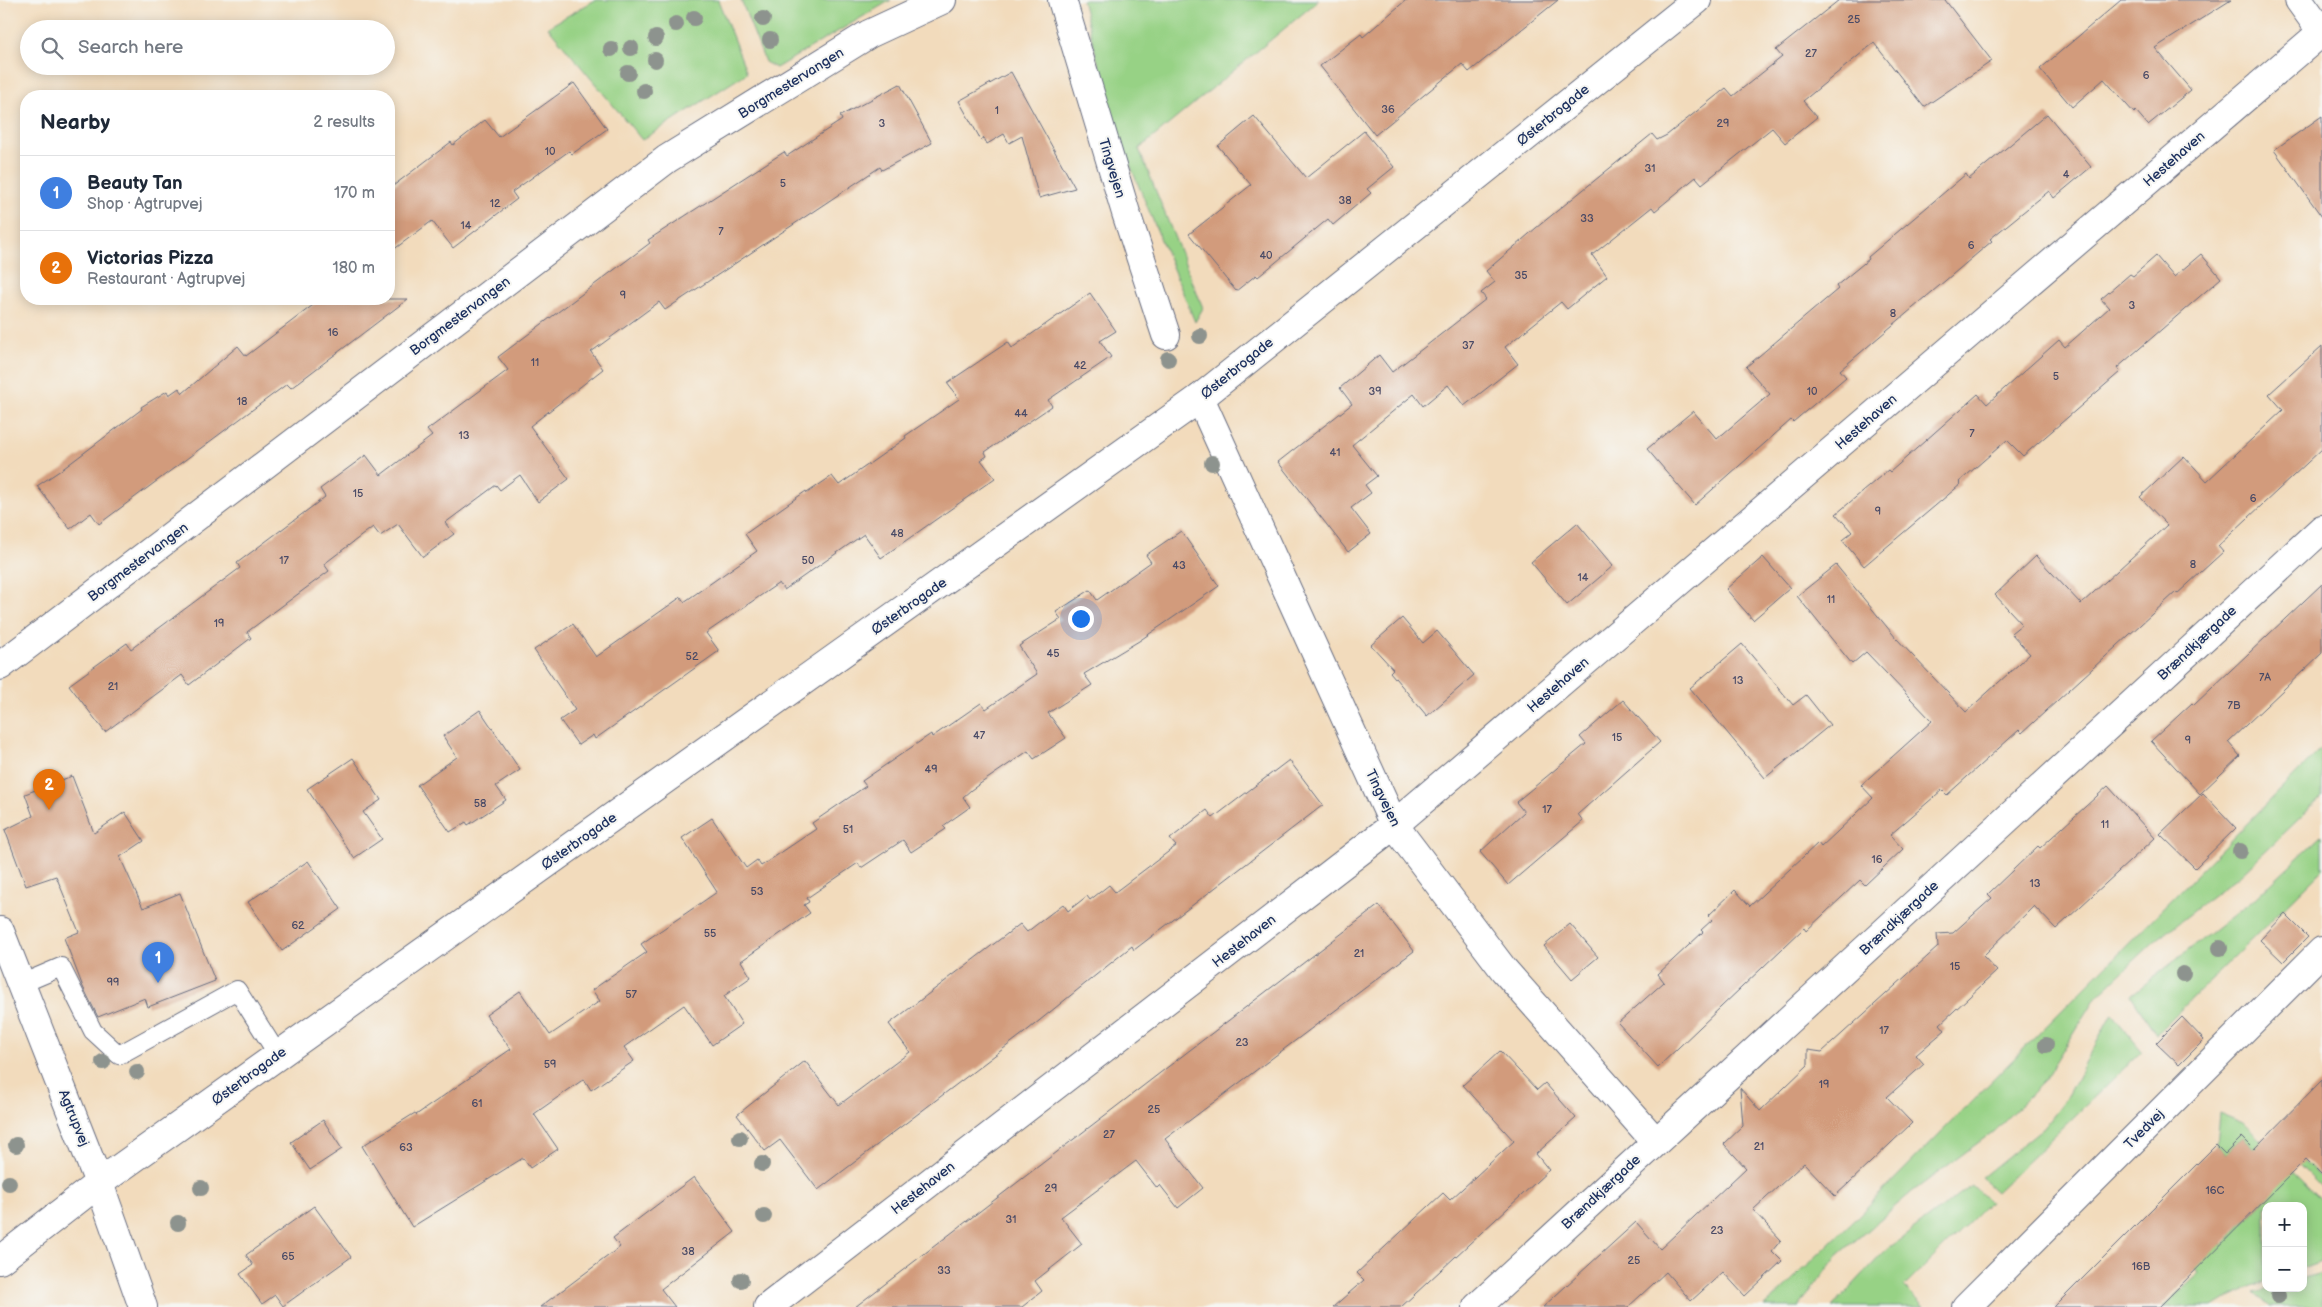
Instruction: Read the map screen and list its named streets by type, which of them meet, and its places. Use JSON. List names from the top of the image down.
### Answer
{
  "streets": {
    "street": [
      "Borgmestervangen",
      "Østerbrogade",
      "Hestehaven",
      "Tingvejen",
      "Brændkjærgade",
      "Agtrupvej",
      "Tvedvej"
    ]
  },
  "crossings": [
    ["Østerbrogade", "Tingvejen"],
    ["Østerbrogade", "Agtrupvej"],
    ["Hestehaven", "Tingvejen"],
    ["Tingvejen", "Brændkjærgade"]
  ],
  "house_numbers": [
    "25",
    "27",
    "6",
    "36",
    "1",
    "3",
    "29",
    "10",
    "31",
    "4",
    "5",
    "38",
    "12",
    "33",
    "14",
    "7",
    "6",
    "40",
    "35",
    "9",
    "3",
    "8",
    "16",
    "37",
    "11",
    "42",
    "5",
    "39",
    "10",
    "18",
    "44",
    "7",
    "13",
    "41",
    "15",
    "6",
    "9",
    "48",
    "17",
    "50",
    "8",
    "43",
    "14",
    "11",
    "19",
    "45",
    "52",
    "7A",
    "13",
    "21",
    "7B",
    "47",
    "15",
    "9",
    "49",
    "58",
    "17",
    "11",
    "51",
    "16",
    "13",
    "53",
    "62",
    "55",
    "21",
    "15",
    "99",
    "57",
    "17",
    "23",
    "59",
    "19",
    "61",
    "25",
    "27",
    "21",
    "63",
    "29",
    "16C",
    "31",
    "23",
    "38",
    "65",
    "25",
    "16B",
    "33"
  ],
  "page": {
    "search": "Search here",
    "heading": ["Nearby", "2 results"],
    "list": [
      {
        "mark": "1",
        "name": "Beauty Tan",
        "note": "Shop · Agtrupvej",
        "value": "170 m"
      },
      {
        "mark": "2",
        "name": "Victorias Pizza",
        "note": "Restaurant · Agtrupvej",
        "value": "180 m"
      }
    ],
    "pins": ["2", "1"],
    "map_buttons": ["+", "−"]
  }
}
